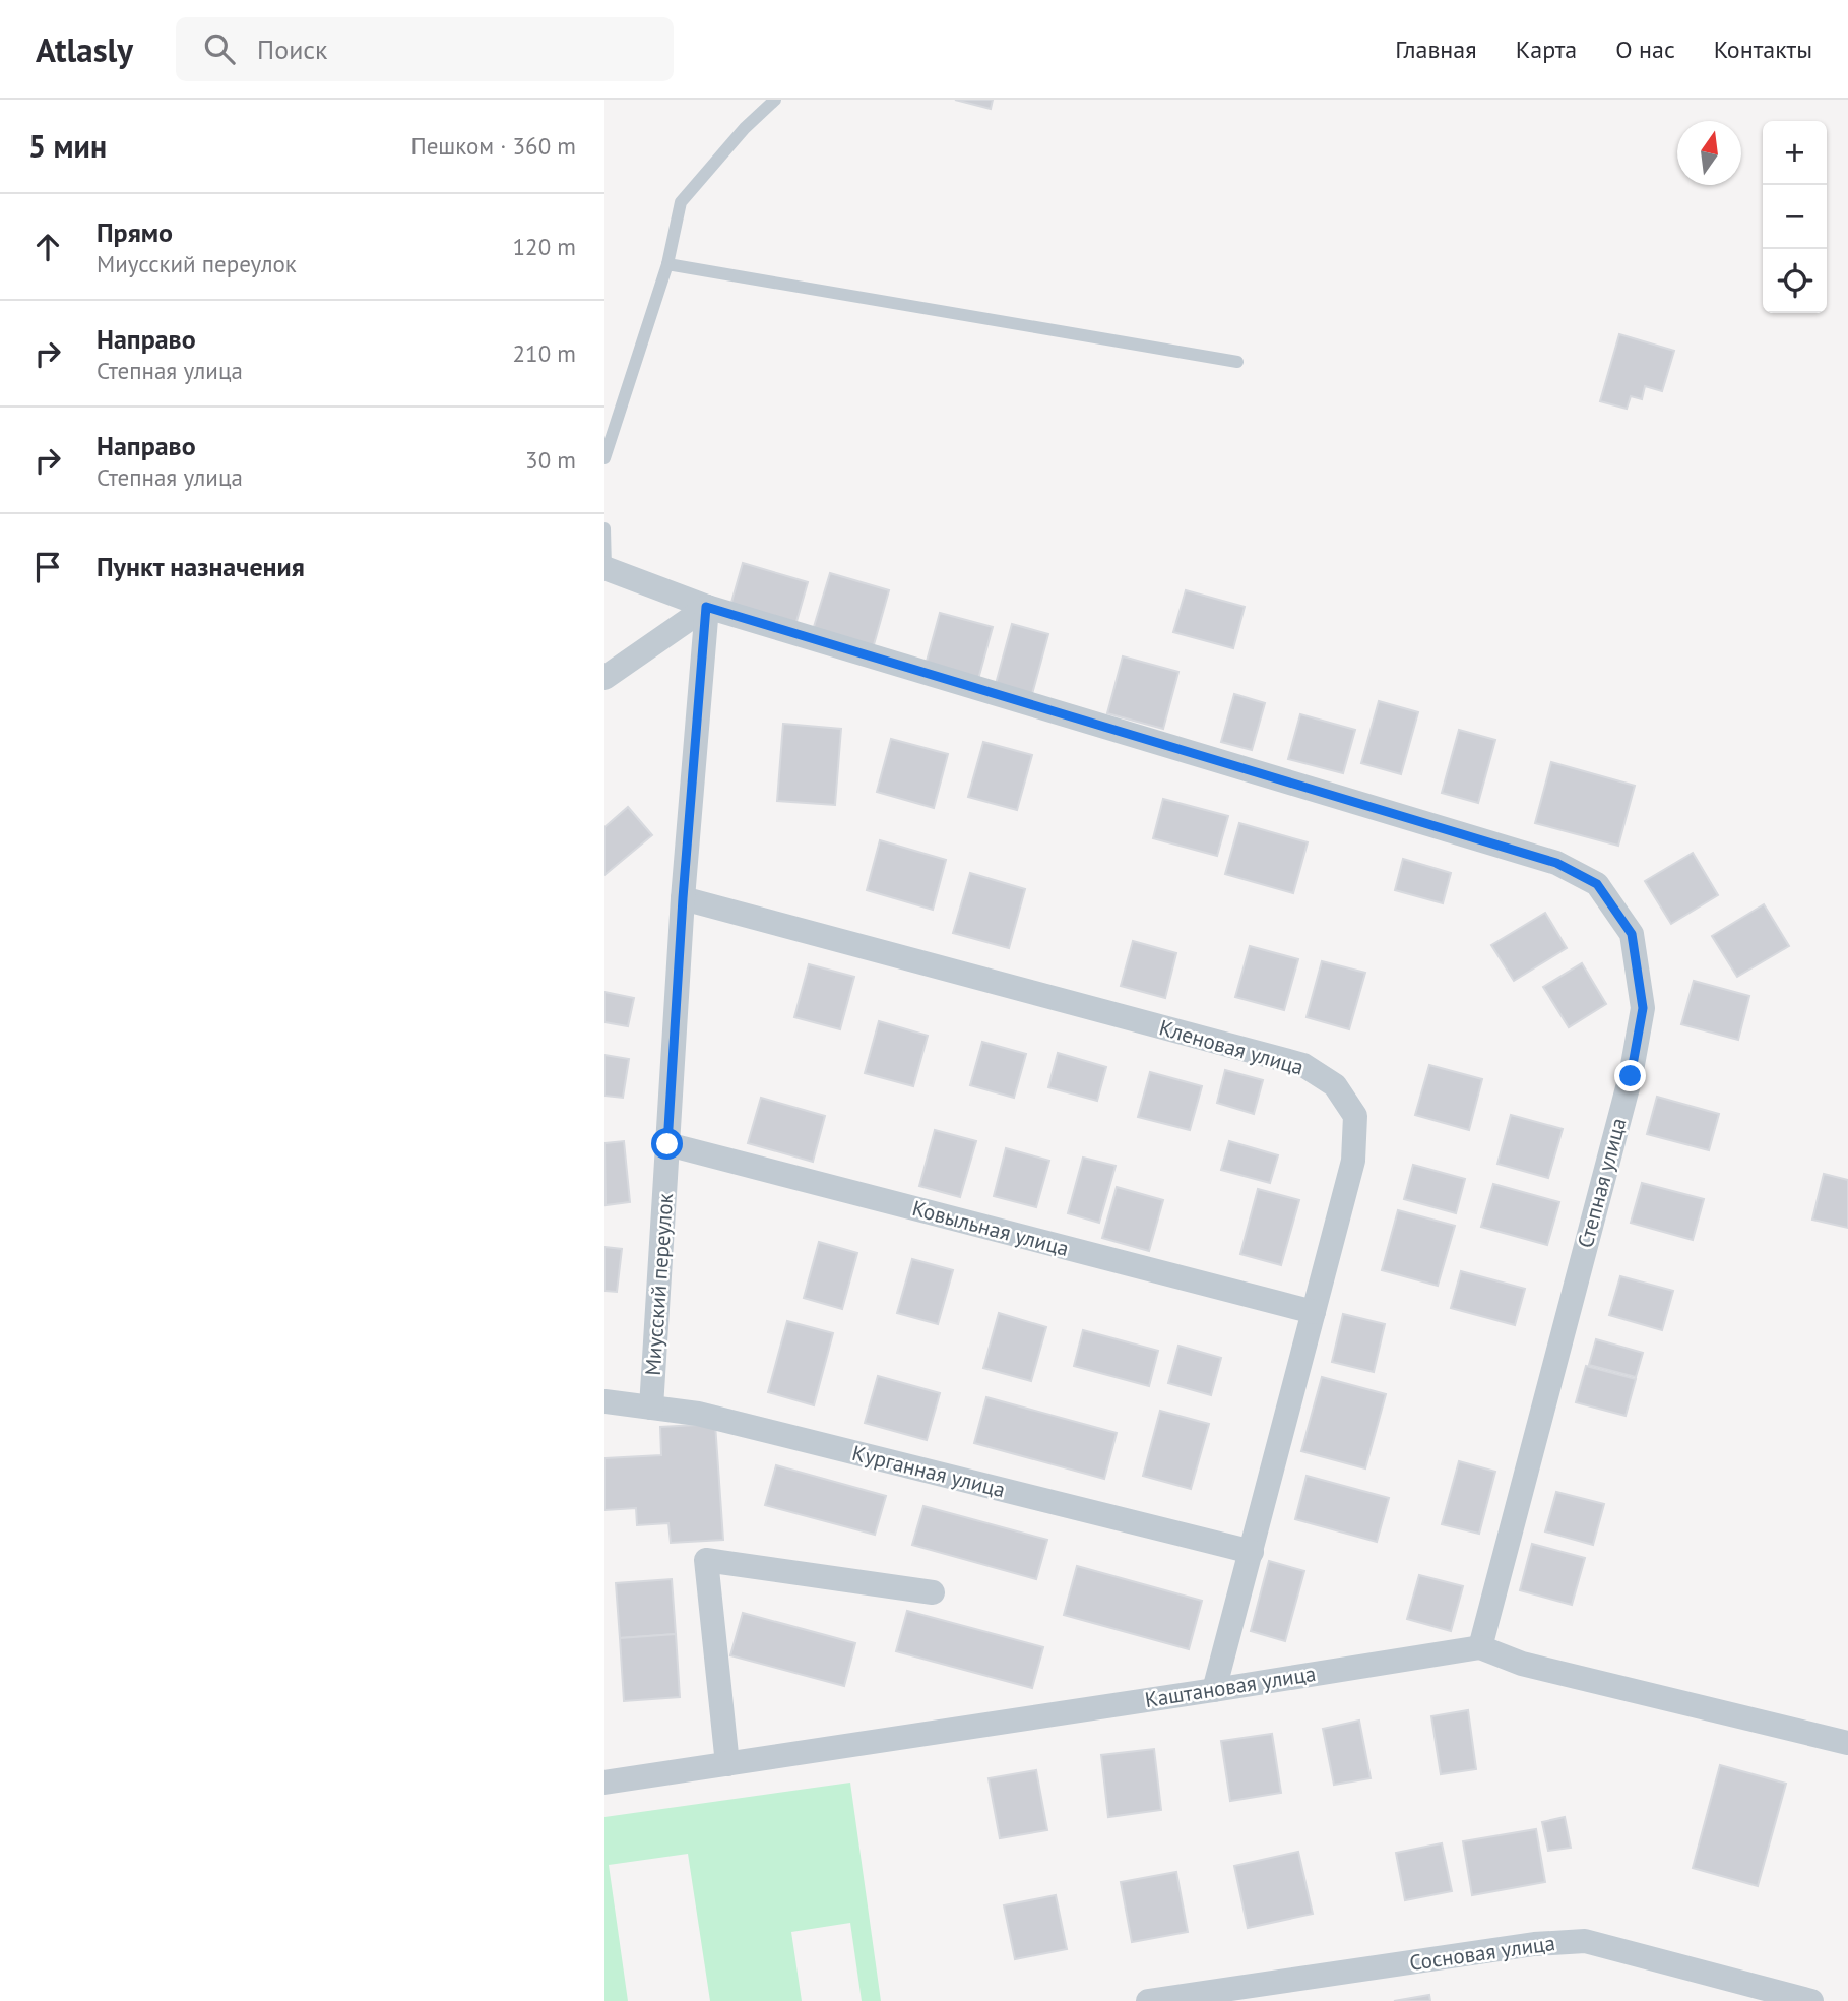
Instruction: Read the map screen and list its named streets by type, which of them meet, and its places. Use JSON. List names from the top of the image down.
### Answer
{
  "streets": {
    "street": [
      "Кленовая улица",
      "Степная улица",
      "Ковыльная улица",
      "Миусский переулок",
      "Курганная улица",
      "Каштановая улица",
      "Сосновая улица"
    ]
  },
  "crossings": [
    ["Кленовая улица", "Ковыльная улица"],
    ["Кленовая улица", "Миусский переулок"],
    ["Кленовая улица", "Курганная улица"],
    ["Кленовая улица", "Каштановая улица"],
    ["Степная улица", "Миусский переулок"],
    ["Степная улица", "Каштановая улица"],
    ["Ковыльная улица", "Миусский переулок"],
    ["Миусский переулок", "Курганная улица"]
  ],
  "north": "top",
  "page": {
    "header": "Atlasly",
    "search": "Поиск",
    "nav": [
      "Главная",
      "Карта",
      "О нас",
      "Контакты"
    ],
    "heading": ["5 мин", "Пешком · 360 m"],
    "map_buttons": ["+", "−"],
    "list": [
      ["Прямо", "Миусский переулок", "120 m"],
      ["Направо", "Степная улица", "210 m"],
      ["Направо", "Степная улица", "30 m"],
      "Пункт назначения"
    ]
  }
}
